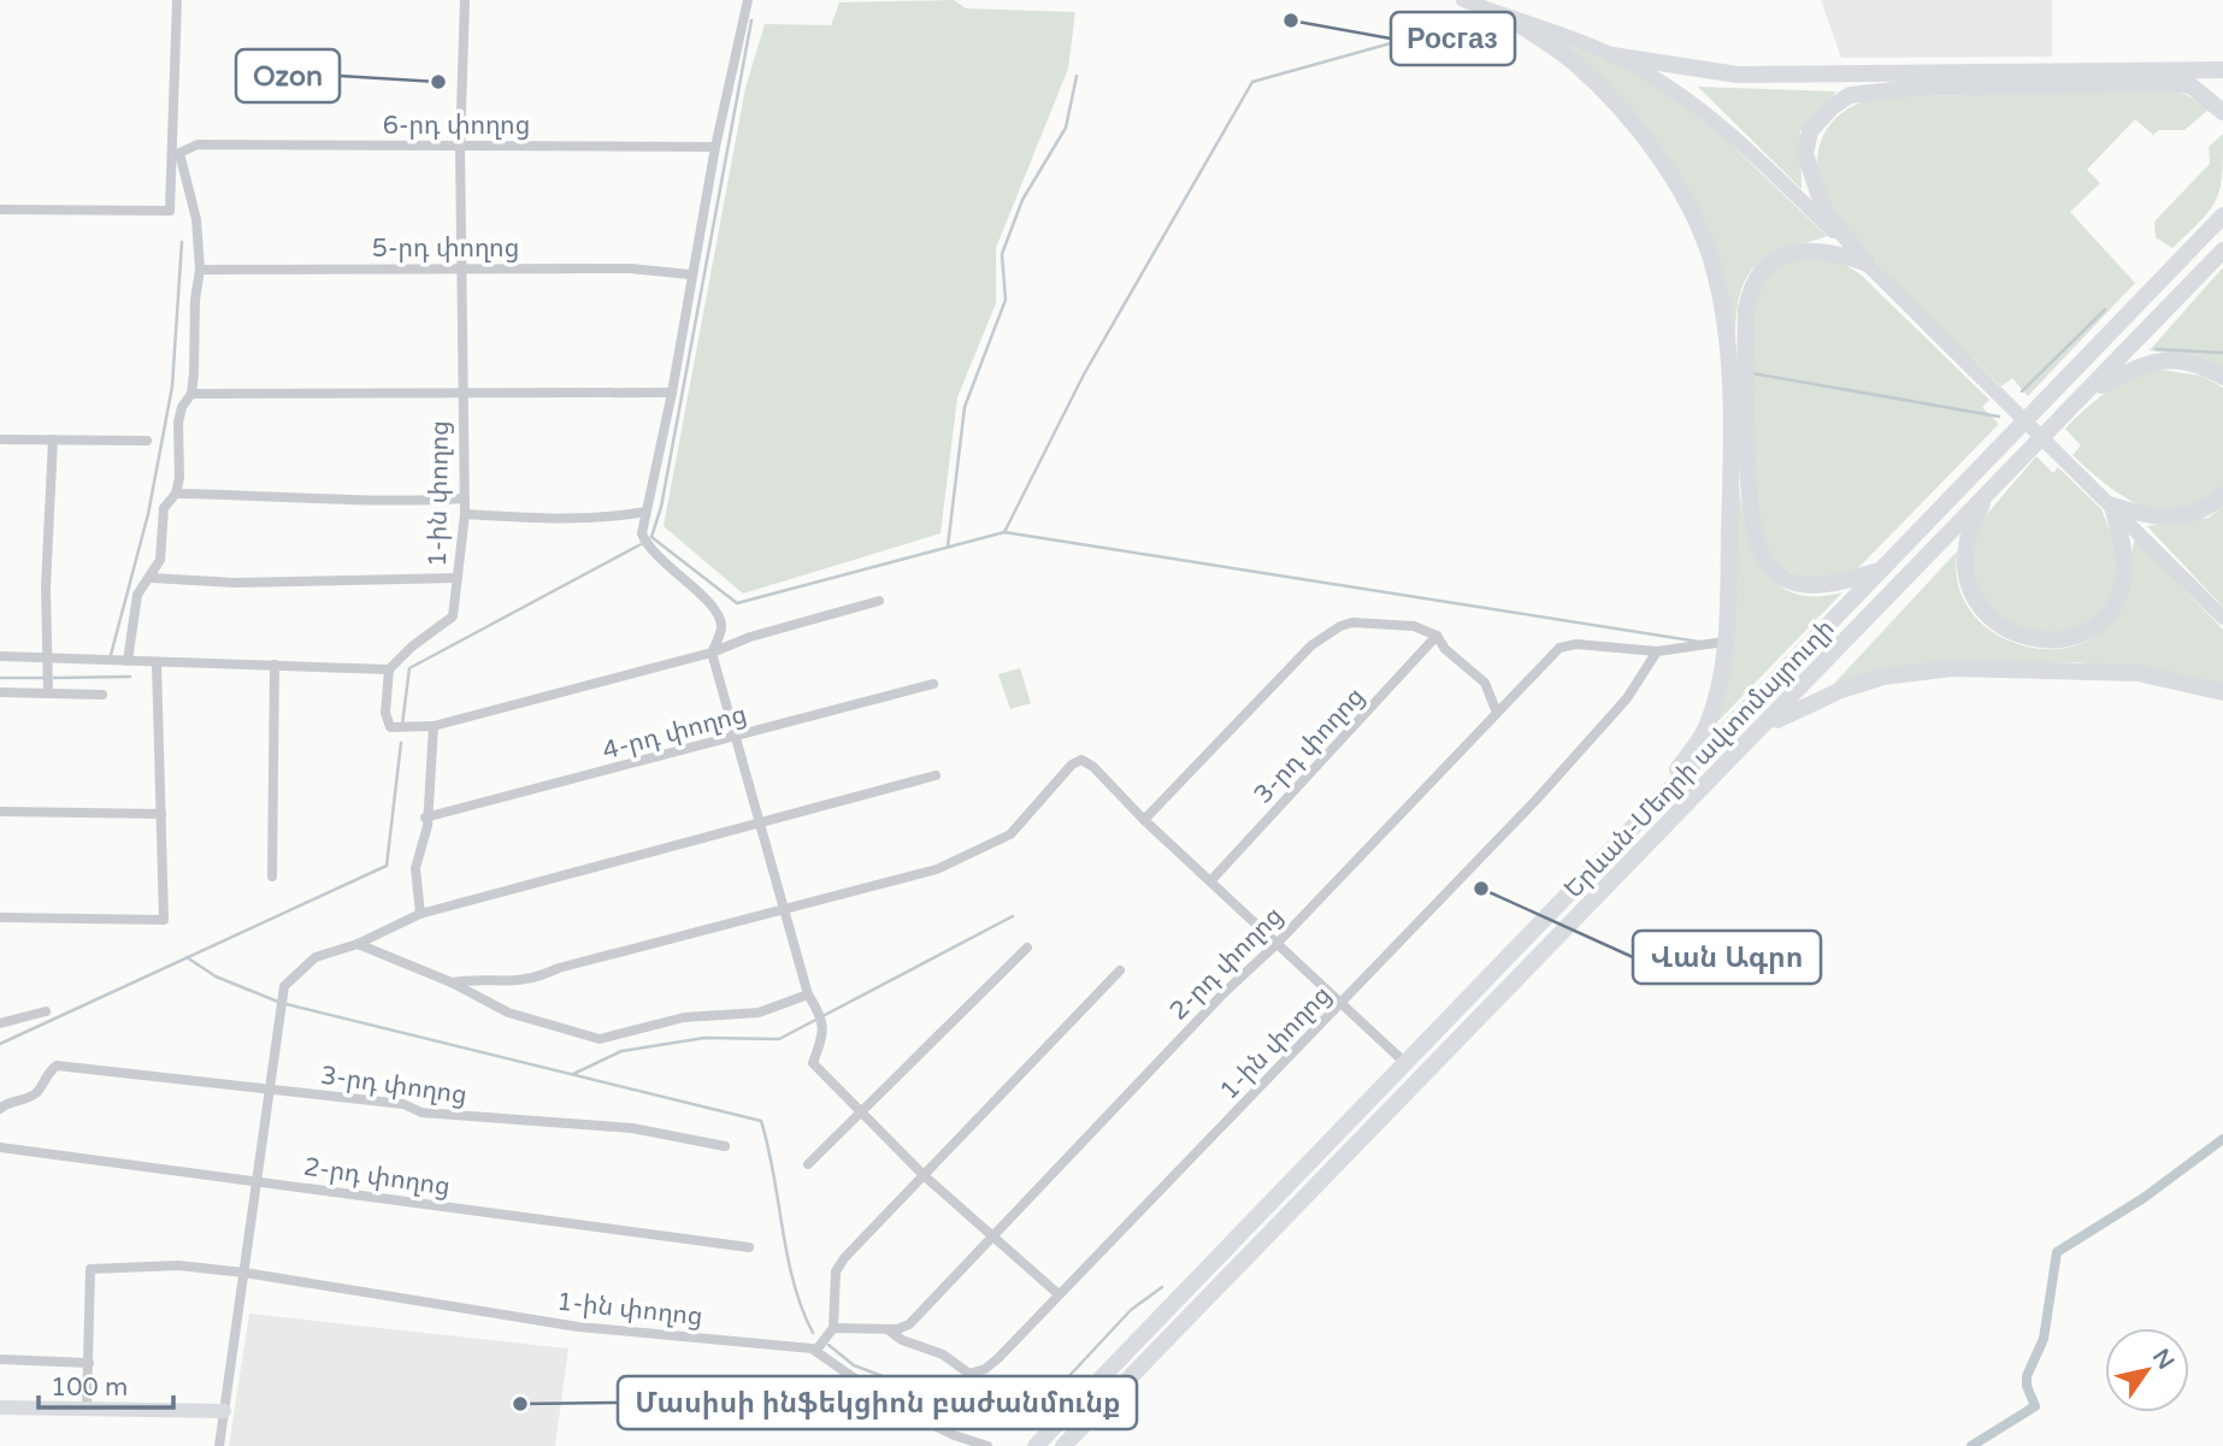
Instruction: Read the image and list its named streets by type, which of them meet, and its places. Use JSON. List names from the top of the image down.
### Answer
{
  "streets": {
    "highway": ["Երևան-Մեղրի ավտոմայրուղի"],
    "street": [
      "6-րդ փողոց",
      "5-րդ փողոց",
      "1-ին փողոց",
      "4-րդ փողոց",
      "3-րդ փողոց",
      "2-րդ փողոց"
    ]
  },
  "crossings": [
    ["6-րդ փողոց", "1-ին փողոց"],
    ["5-րդ փողոց", "1-ին փողոց"],
    ["1-ին փողոց", "2-րդ փողոց"]
  ],
  "places": [
    "Росгаз",
    "Ozon",
    "Վան Ագրո",
    "Մասիսի ինֆեկցիոն բաժանմունք"
  ],
  "scale_bar": "100 m",
  "north": "top right"
}
